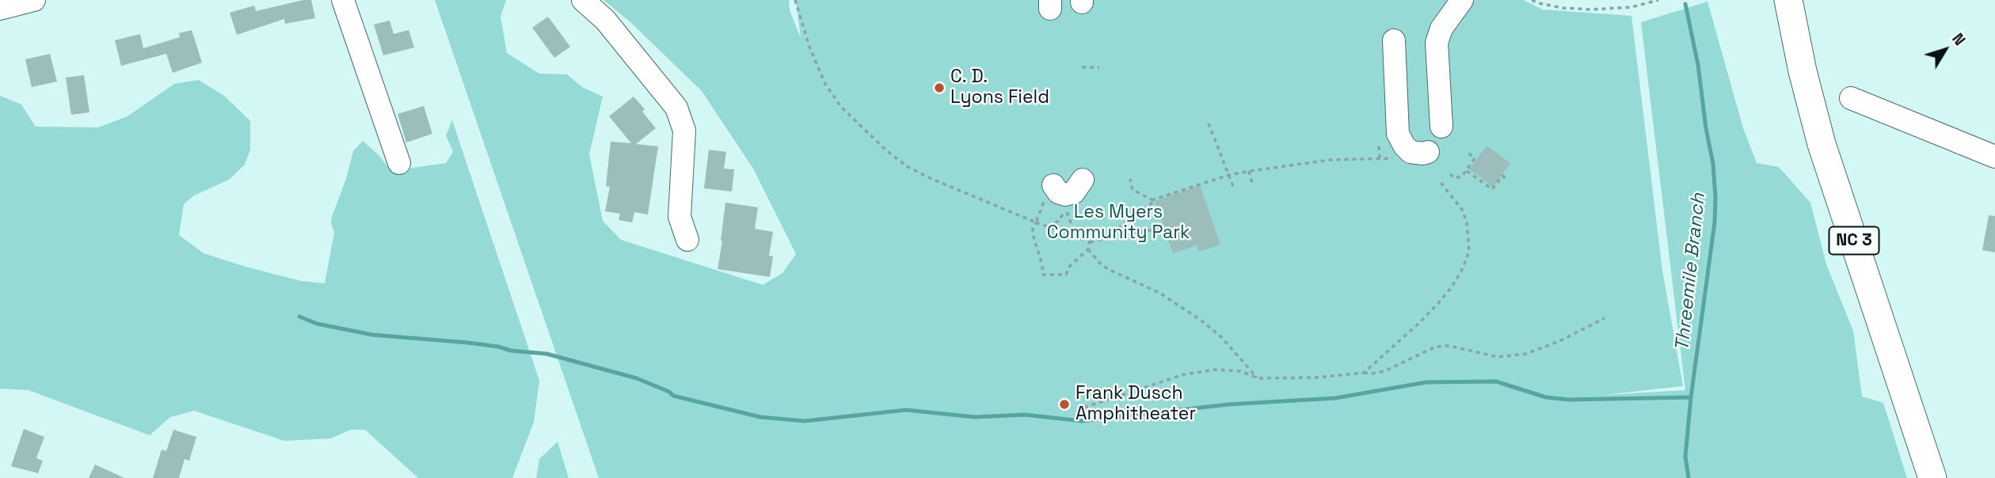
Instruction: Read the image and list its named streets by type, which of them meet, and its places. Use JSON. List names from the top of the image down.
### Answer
{
  "streets": {
    "main road": ["NC 3"]
  },
  "water": ["Threemile Branch"],
  "parks": ["Les Myers Community Park"],
  "places": ["C. D. Lyons Field", "Frank Dusch Amphitheater"],
  "north": "top right"
}
